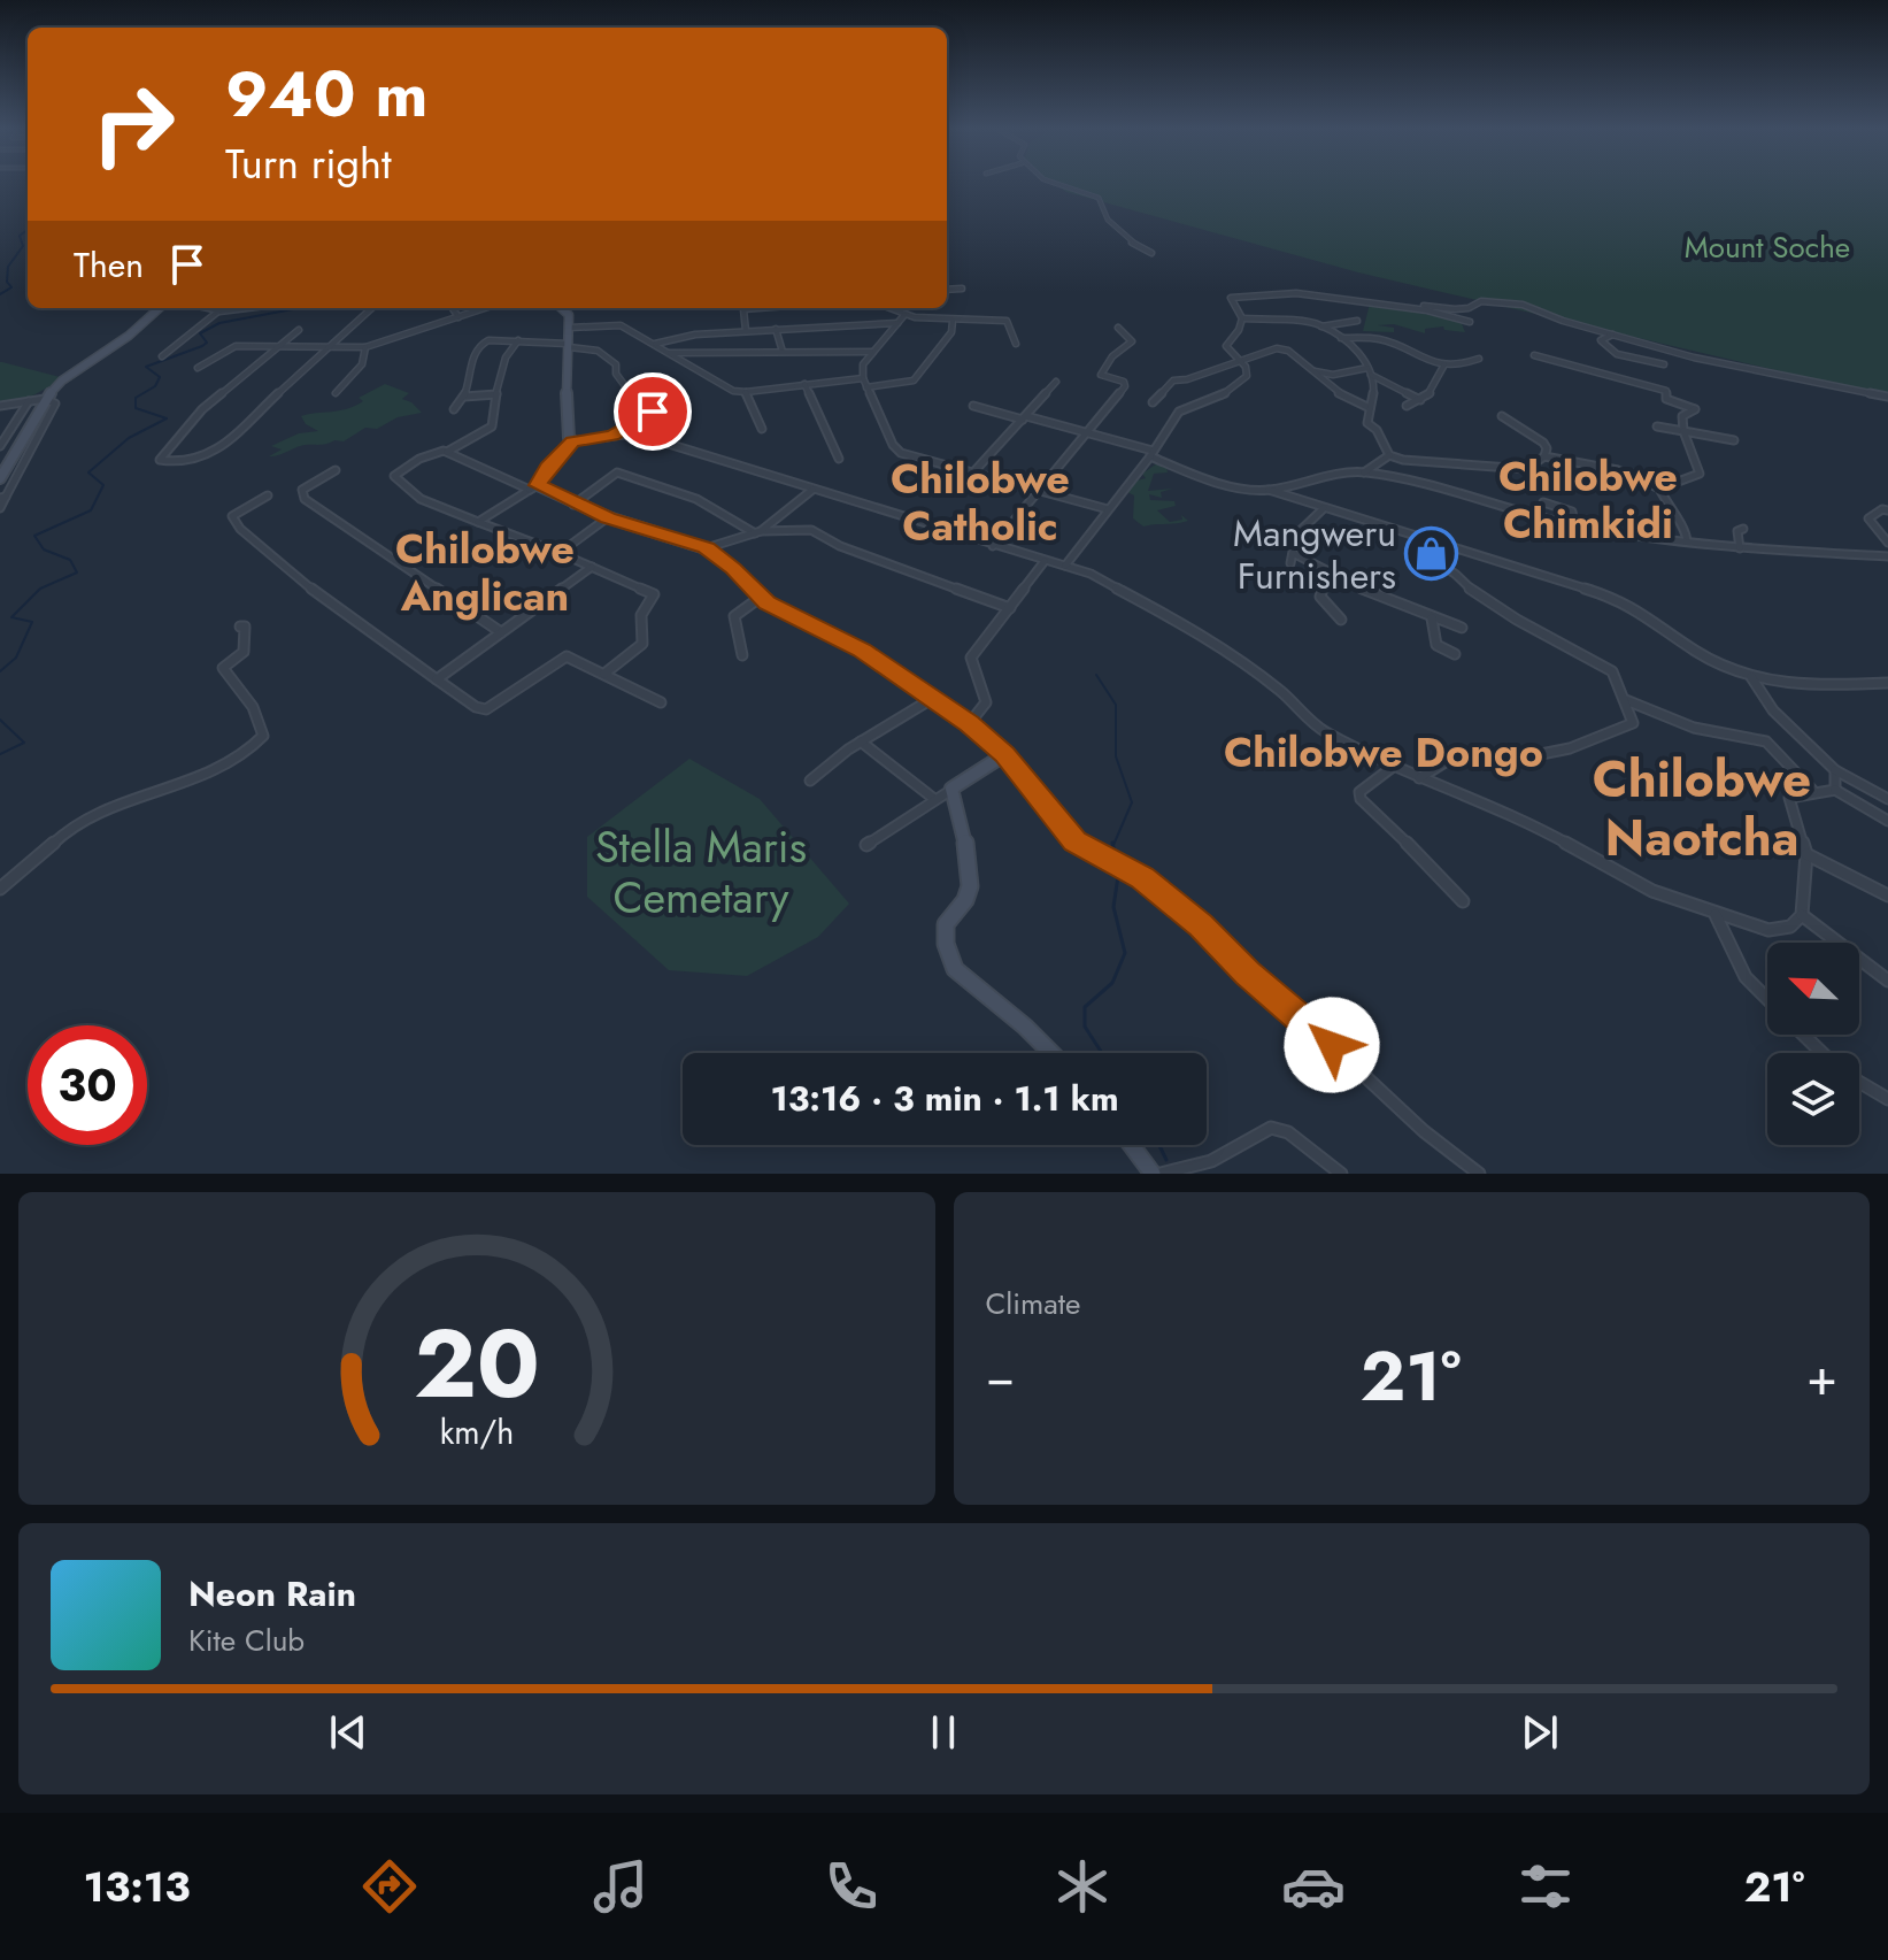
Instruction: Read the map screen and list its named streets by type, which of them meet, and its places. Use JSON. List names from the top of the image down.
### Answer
{
  "districts": [
    "Chilobwe Chimkidi",
    "Chilobwe Catholic",
    "Chilobwe Anglican",
    "Chilobwe Dongo",
    "Chilobwe Naotcha"
  ],
  "parks": ["Mount Soche", "Stella Maris Cemetary"],
  "places": {
    "shop": ["Mangweru Furnishers"]
  },
  "north": "top left",
  "page": {
    "turn": ["940 m", "Turn right"],
    "then": "Then",
    "limit": "30",
    "trip": "13:16 · 3 min · 1.1 km",
    "tile": "Climate",
    "heat": ["−", "21°", "+"],
    "song": ["Neon Rain", "Kite Club"],
    "tabs": ["13:13", "21°"],
    "gauge": ["20", "km/h"]
  }
}
